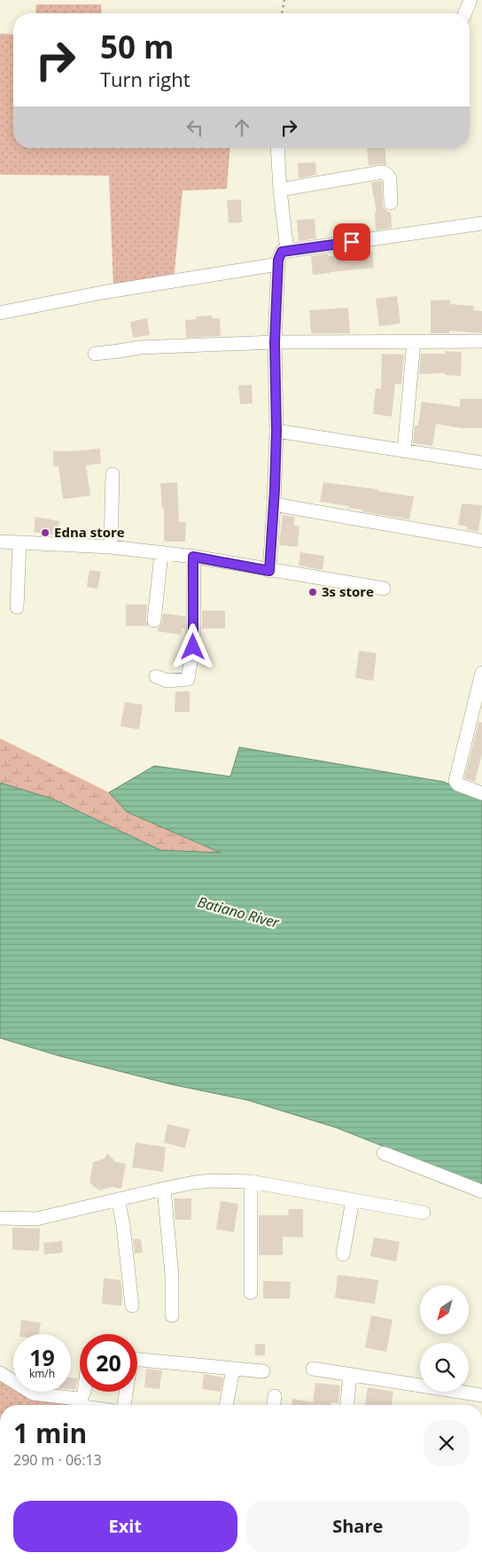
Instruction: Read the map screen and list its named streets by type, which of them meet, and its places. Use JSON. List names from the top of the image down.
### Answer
{
  "water": ["Batiano River"],
  "places": ["Edna store", "3s store"],
  "north": "bottom left",
  "page": {
    "turn": ["50 m", "Turn right"],
    "speed": "19 km/h",
    "limit": "20",
    "heading": ["1 min", "290 m · 06:13"],
    "buttons": ["Exit", "Share"]
  }
}
